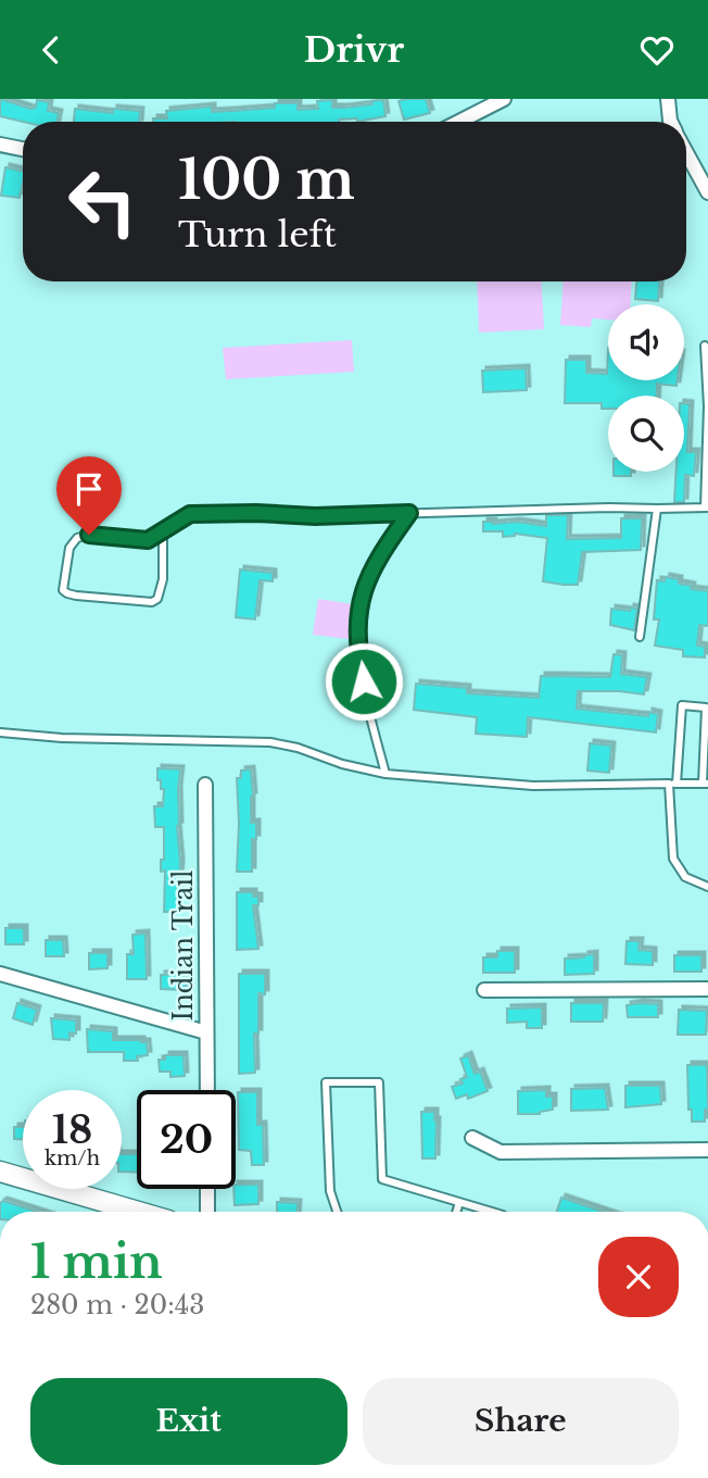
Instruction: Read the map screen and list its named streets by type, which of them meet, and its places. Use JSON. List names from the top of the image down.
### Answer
{
  "streets": {
    "street": ["Indian Trail"]
  },
  "page": {
    "header": "Drivr",
    "turn": ["100 m", "Turn left"],
    "speed": "18 km/h",
    "limit": "20",
    "heading": ["1 min", "280 m · 20:43"],
    "buttons": ["Exit", "Share"]
  }
}
